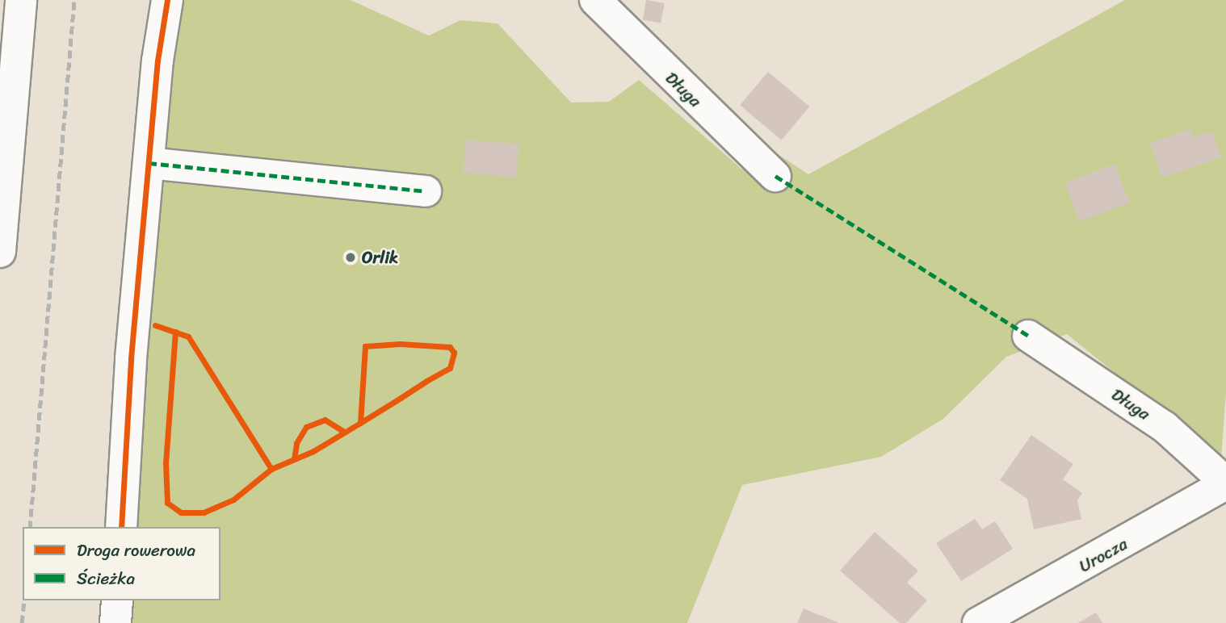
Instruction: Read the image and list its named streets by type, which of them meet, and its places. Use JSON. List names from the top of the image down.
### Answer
{
  "streets": {
    "street": ["Długa", "Urocza"]
  },
  "crossings": [
    ["Długa", "Urocza"]
  ],
  "places": ["Orlik"],
  "legend": ["Droga rowerowa", "Ścieżka"]
}
